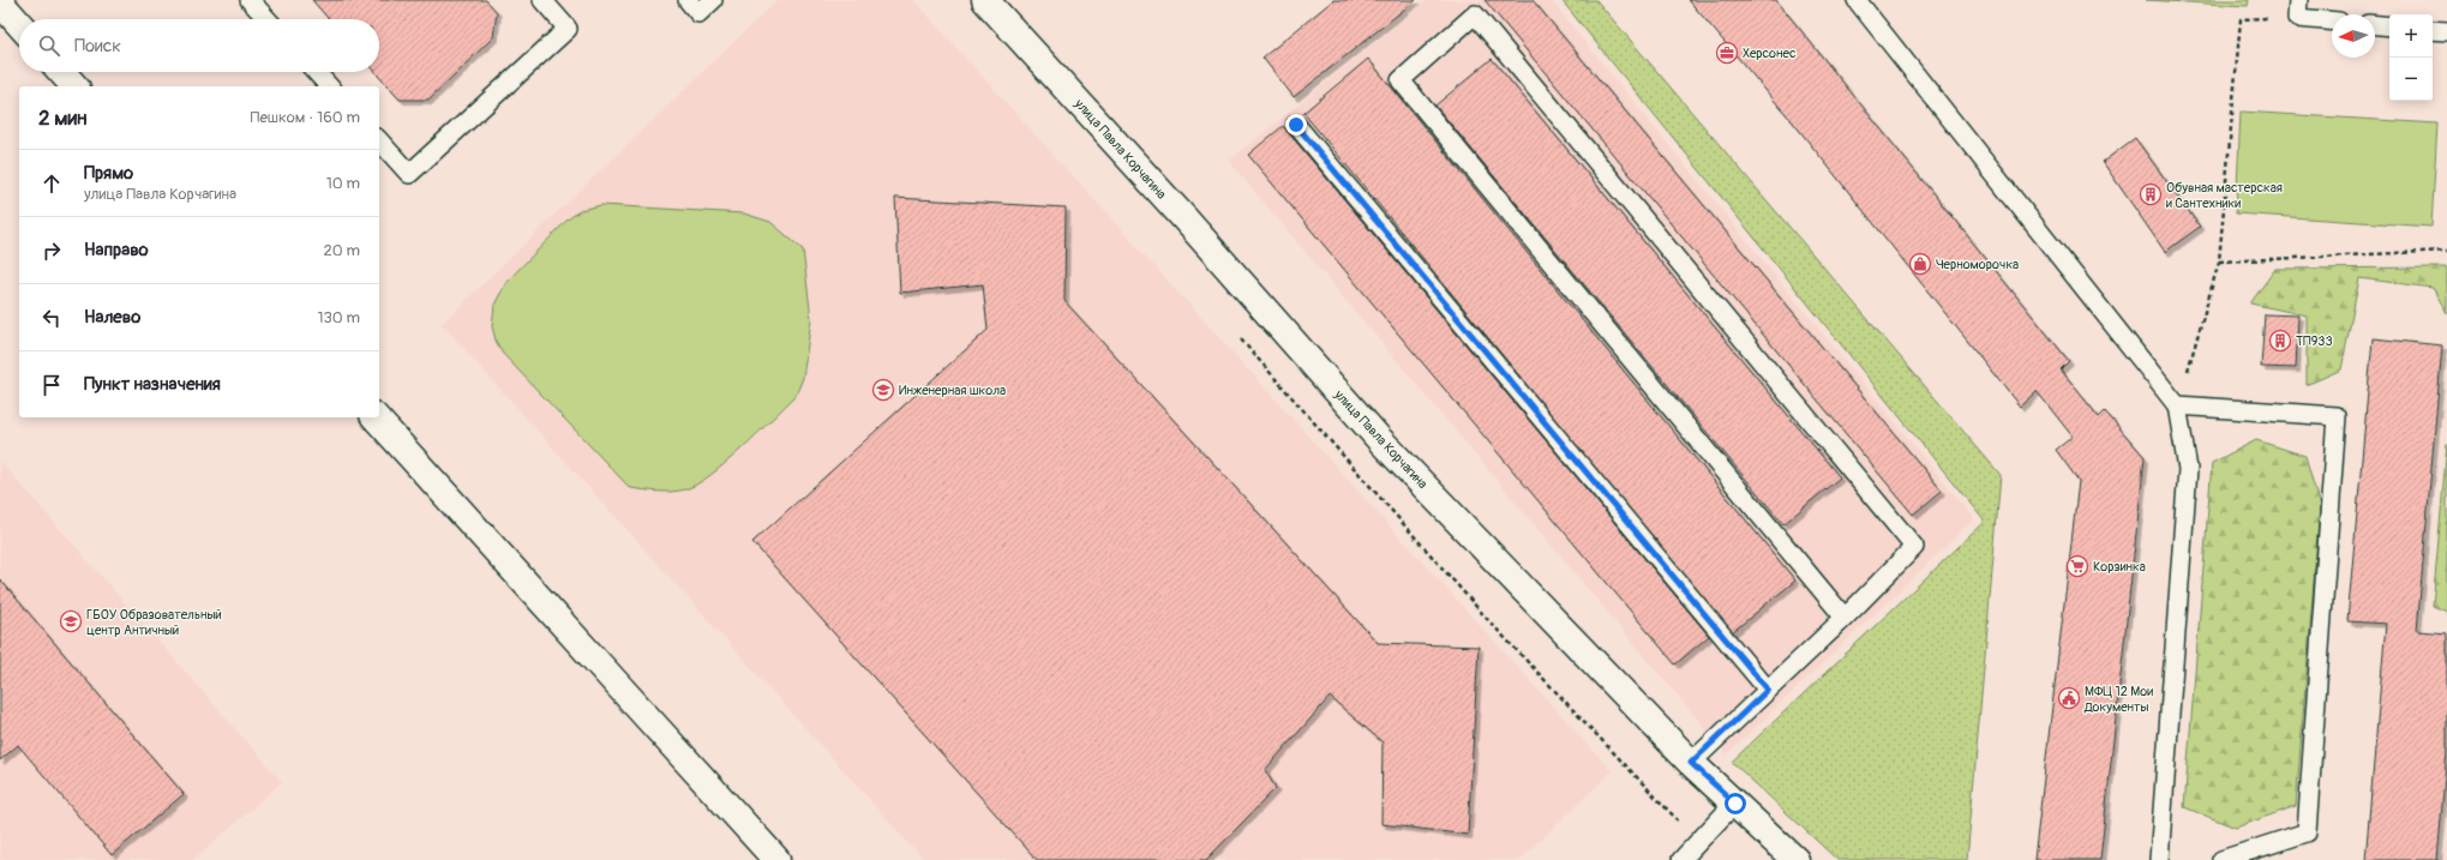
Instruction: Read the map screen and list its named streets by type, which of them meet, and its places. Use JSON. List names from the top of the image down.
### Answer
{
  "streets": {
    "street": ["улица Павла Корчагина"]
  },
  "places": {
    "office": ["Херсонес"],
    "building": ["Обувная мастерская и Сантехники", "ТП933"],
    "shop": ["Черноморочка"],
    "school or university": ["Инженерная школа", "ГБОУ Образовательный центр Античный"],
    "supermarket": ["Корзинка"],
    "public building": ["МФЦ 12 Мои Документы"]
  },
  "north": "left",
  "page": {
    "map_buttons": ["+", "−"],
    "search": "Поиск",
    "heading": ["2 мин", "Пешком · 160 m"],
    "list": [
      ["Прямо", "улица Павла Корчагина", "10 m"],
      ["Направо", "20 m"],
      ["Налево", "130 m"],
      "Пункт назначения"
    ]
  }
}
